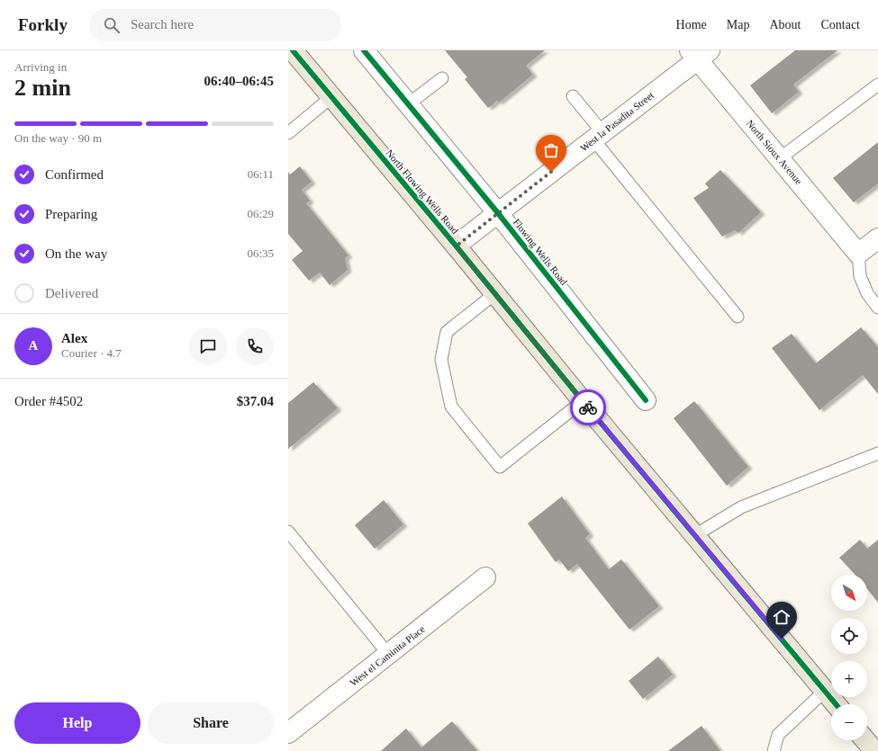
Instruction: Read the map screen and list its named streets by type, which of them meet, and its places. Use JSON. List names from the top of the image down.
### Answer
{
  "streets": {
    "main road": ["North Flowing Wells Road"],
    "street": [
      "West la Pasadita Street",
      "North Sioux Avenue",
      "Flowing Wells Road",
      "West el Caminita Place"
    ]
  },
  "crossings": [
    ["West la Pasadita Street", "North Sioux Avenue"],
    ["West la Pasadita Street", "North Flowing Wells Road"],
    ["West la Pasadita Street", "Flowing Wells Road"]
  ],
  "north": "bottom right",
  "page": {
    "header": "Forkly",
    "search": "Search here",
    "nav": [
      "Home",
      "Map",
      "About",
      "Contact"
    ],
    "heading": ["2 min", "Arriving in", "06:40–06:45"],
    "panel": [
      "Alex",
      "Courier · 4.7",
      "Order #4502",
      "$37.04"
    ],
    "bar": "On the way · 90 m",
    "list": [
      ["Confirmed", "06:11"],
      ["Preparing", "06:29"],
      ["On the way", "06:35"],
      "Delivered"
    ],
    "round": "A",
    "map_buttons": ["+", "−"],
    "buttons": ["Help", "Share"]
  }
}
